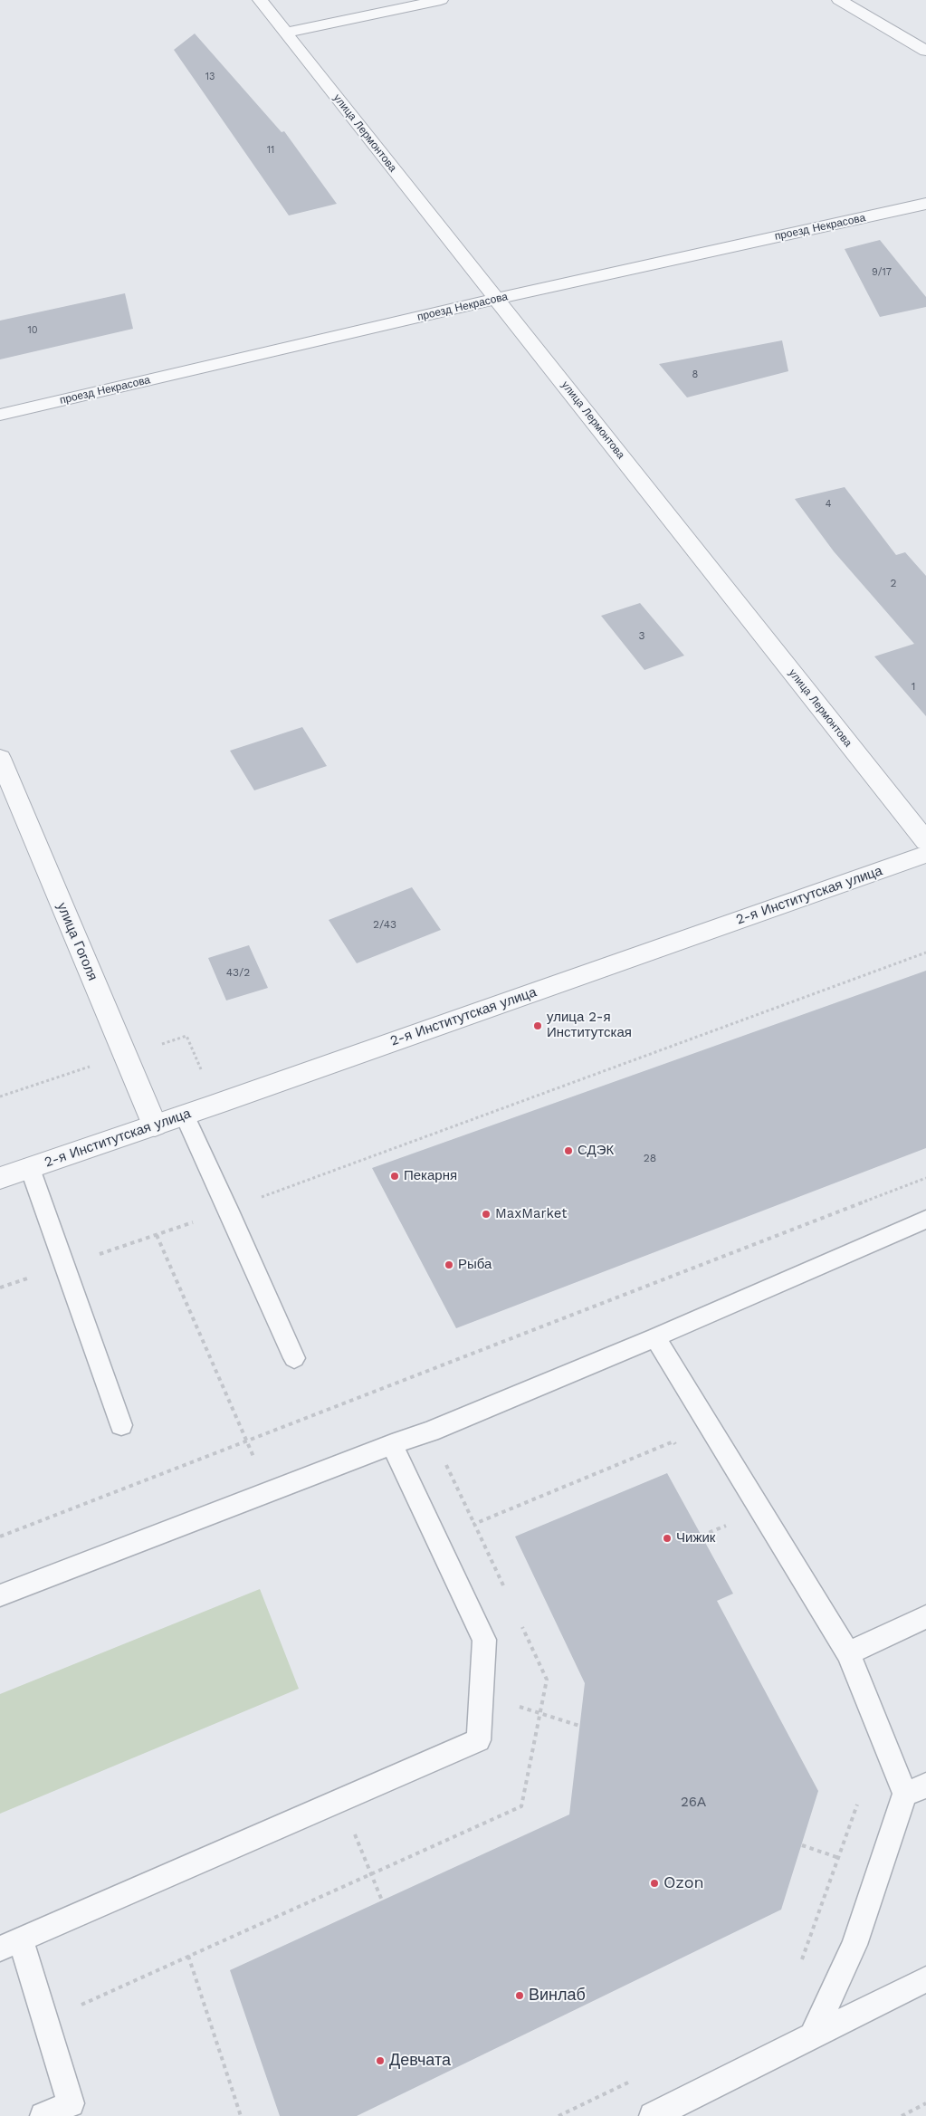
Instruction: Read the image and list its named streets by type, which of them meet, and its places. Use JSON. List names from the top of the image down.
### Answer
{
  "streets": {
    "street": [
      "улица Лермонтова",
      "проезд Некрасова",
      "2-я Институтская улица",
      "улица Гоголя"
    ]
  },
  "crossings": [
    ["улица Лермонтова", "проезд Некрасова"],
    ["2-я Институтская улица", "улица Гоголя"]
  ],
  "places": [
    "улица 2-я Институтская",
    "СДЭК",
    "Пекарня",
    "MaxMarket",
    "Рыба",
    "Чижик",
    "Ozon",
    "Винлаб",
    "Девчата"
  ],
  "house_numbers": [
    "13",
    "11",
    "9/17",
    "10",
    "8",
    "4",
    "2",
    "3",
    "1",
    "2/43",
    "43/2",
    "28",
    "26А"
  ]
}
